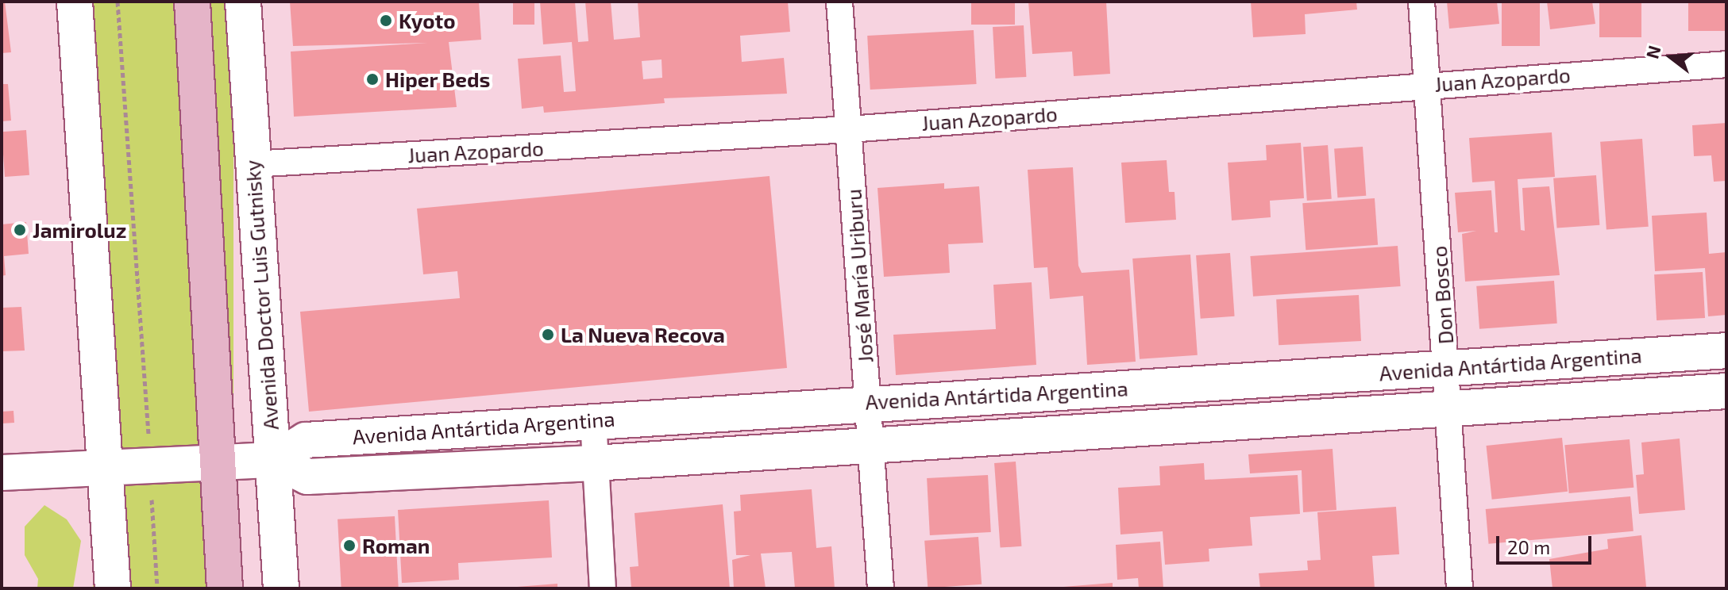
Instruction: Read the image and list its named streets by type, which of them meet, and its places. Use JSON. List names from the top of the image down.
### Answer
{
  "streets": {
    "main road": ["Avenida Doctor Luis Gutnisky", "Avenida Antártida Argentina"],
    "street": ["Juan Azopardo", "José María Uriburu", "Don Bosco"]
  },
  "crossings": [
    ["Juan Azopardo", "José María Uriburu"],
    ["Juan Azopardo", "Avenida Doctor Luis Gutnisky"],
    ["Juan Azopardo", "Don Bosco"],
    ["José María Uriburu", "Avenida Antártida Argentina"],
    ["Avenida Doctor Luis Gutnisky", "Avenida Antártida Argentina"],
    ["Don Bosco", "Avenida Antártida Argentina"]
  ],
  "places": [
    "Kyoto",
    "Hiper Beds",
    "Jamiroluz",
    "La Nueva Recova",
    "Roman"
  ],
  "scale_bar": "20 m",
  "north": "left"
}
